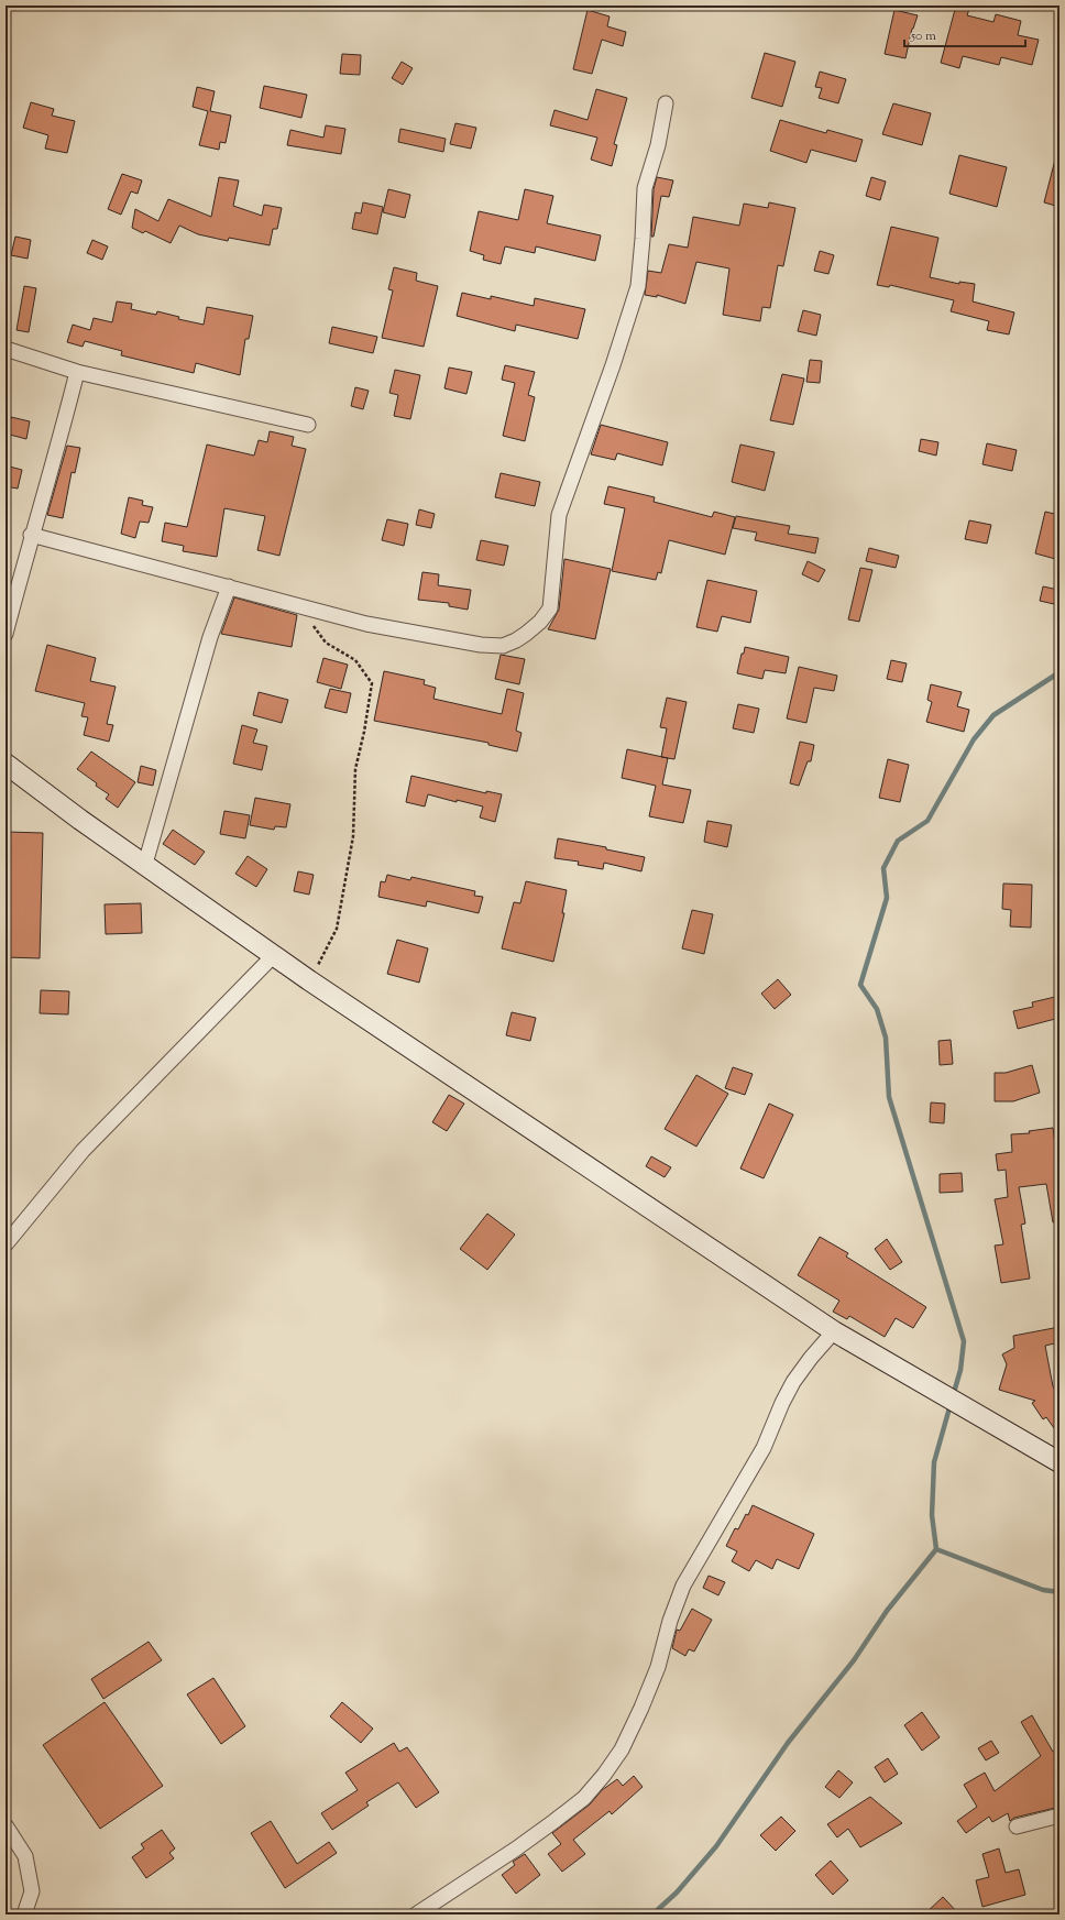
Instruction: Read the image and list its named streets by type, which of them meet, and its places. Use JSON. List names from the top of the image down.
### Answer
{
  "scale_bar": "50 m"
}
